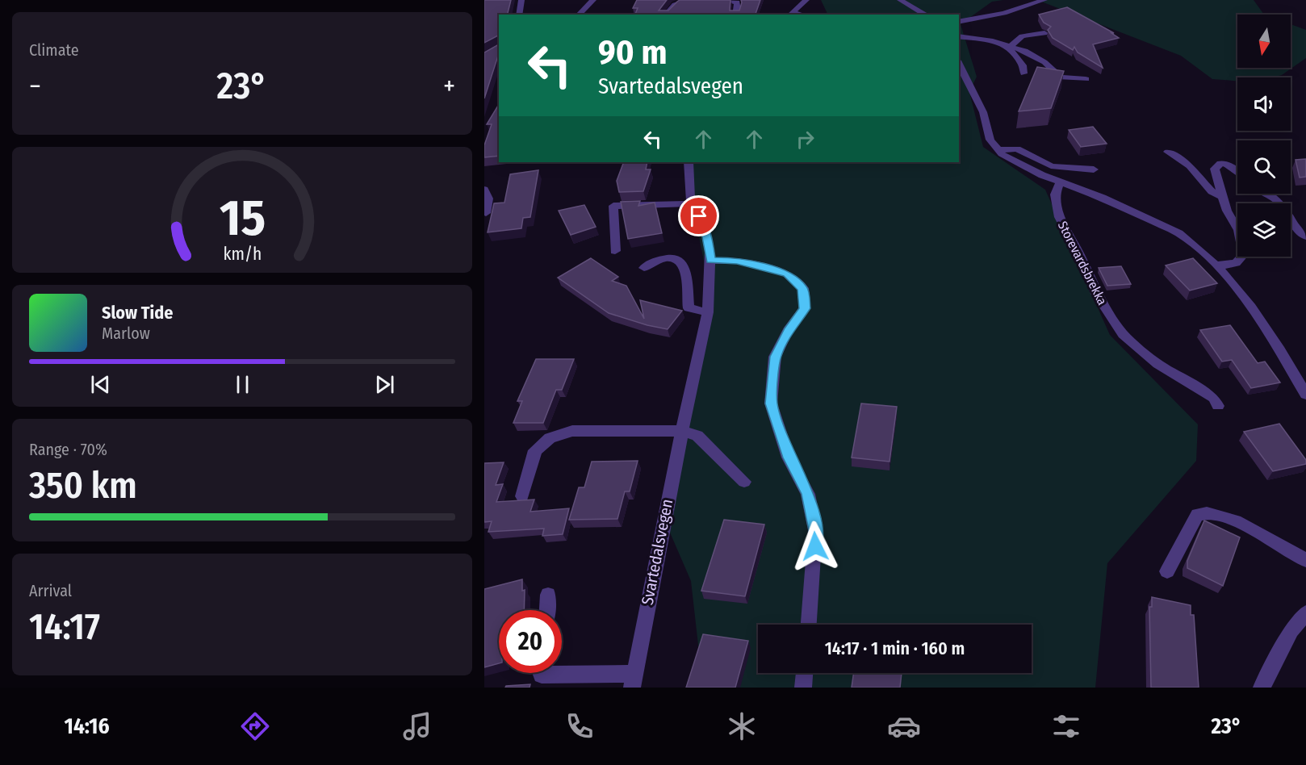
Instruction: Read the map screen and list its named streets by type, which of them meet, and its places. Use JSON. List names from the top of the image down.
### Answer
{
  "streets": {
    "street": ["Storevardsbrekka", "Svartedalsvegen"]
  },
  "north": "bottom",
  "page": {
    "tile": [
      "Climate",
      ["Range · 70%", "350 km"],
      ["Arrival", "14:17"]
    ],
    "turn": ["90 m", "Svartedalsvegen"],
    "heat": ["−", "23°", "+"],
    "song": ["Slow Tide", "Marlow"],
    "limit": "20",
    "trip": "14:17 · 1 min · 160 m",
    "tabs": ["14:16", "23°"],
    "gauge": ["15", "km/h"]
  }
}
